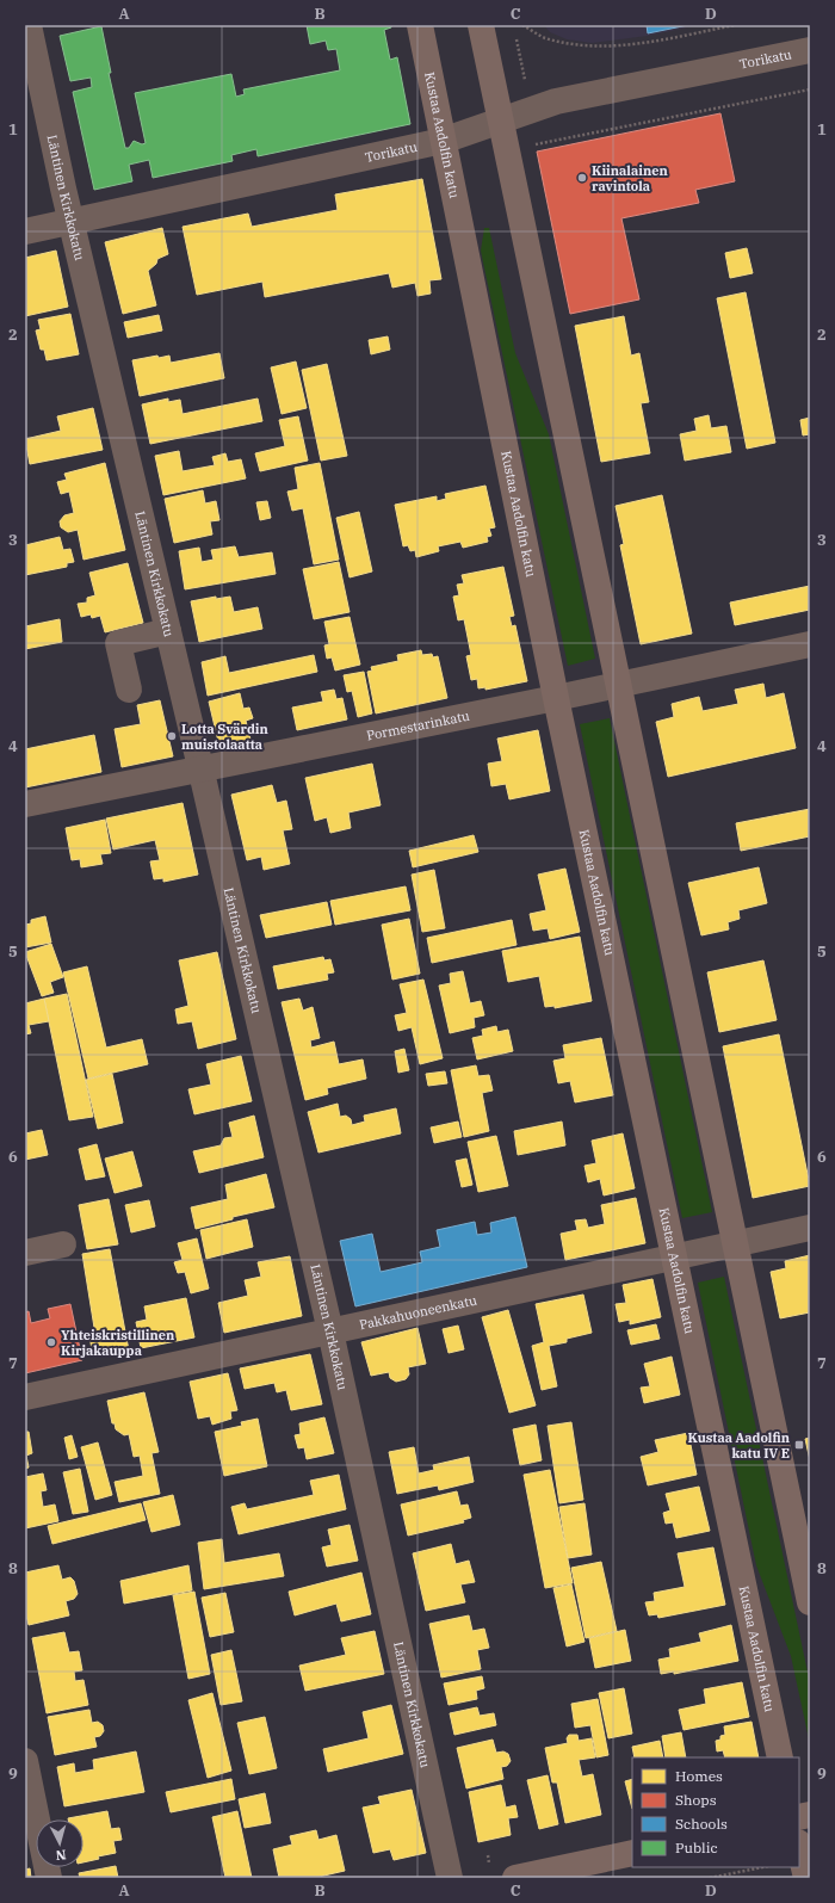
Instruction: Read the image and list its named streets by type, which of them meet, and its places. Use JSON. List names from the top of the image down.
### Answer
{
  "streets": {
    "main road": ["Kustaa Aadolfin katu"],
    "street": [
      "Torikatu",
      "Läntinen Kirkkokatu",
      "Pormestarinkatu",
      "Pakkahuoneenkatu"
    ]
  },
  "crossings": [
    ["Torikatu", "Kustaa Aadolfin katu"],
    ["Torikatu", "Läntinen Kirkkokatu"],
    ["Kustaa Aadolfin katu", "Pormestarinkatu"],
    ["Kustaa Aadolfin katu", "Pakkahuoneenkatu"],
    ["Läntinen Kirkkokatu", "Pormestarinkatu"],
    ["Läntinen Kirkkokatu", "Pakkahuoneenkatu"]
  ],
  "places": {
    "other": ["Kiinalainen ravintola", "Lotta Svärdin muistolaatta", "Yhteiskristillinen Kirjakauppa"],
    "transit": ["Kustaa Aadolfin katu IV E"]
  },
  "legend": [
    "Homes",
    "Shops",
    "Schools",
    "Public"
  ],
  "north": "bottom",
  "grid": {
    "columns": [
      "A",
      "B",
      "C",
      "D"
    ],
    "rows": [
      "1",
      "2",
      "3",
      "4",
      "5",
      "6",
      "7",
      "8",
      "9"
    ]
  }
}
